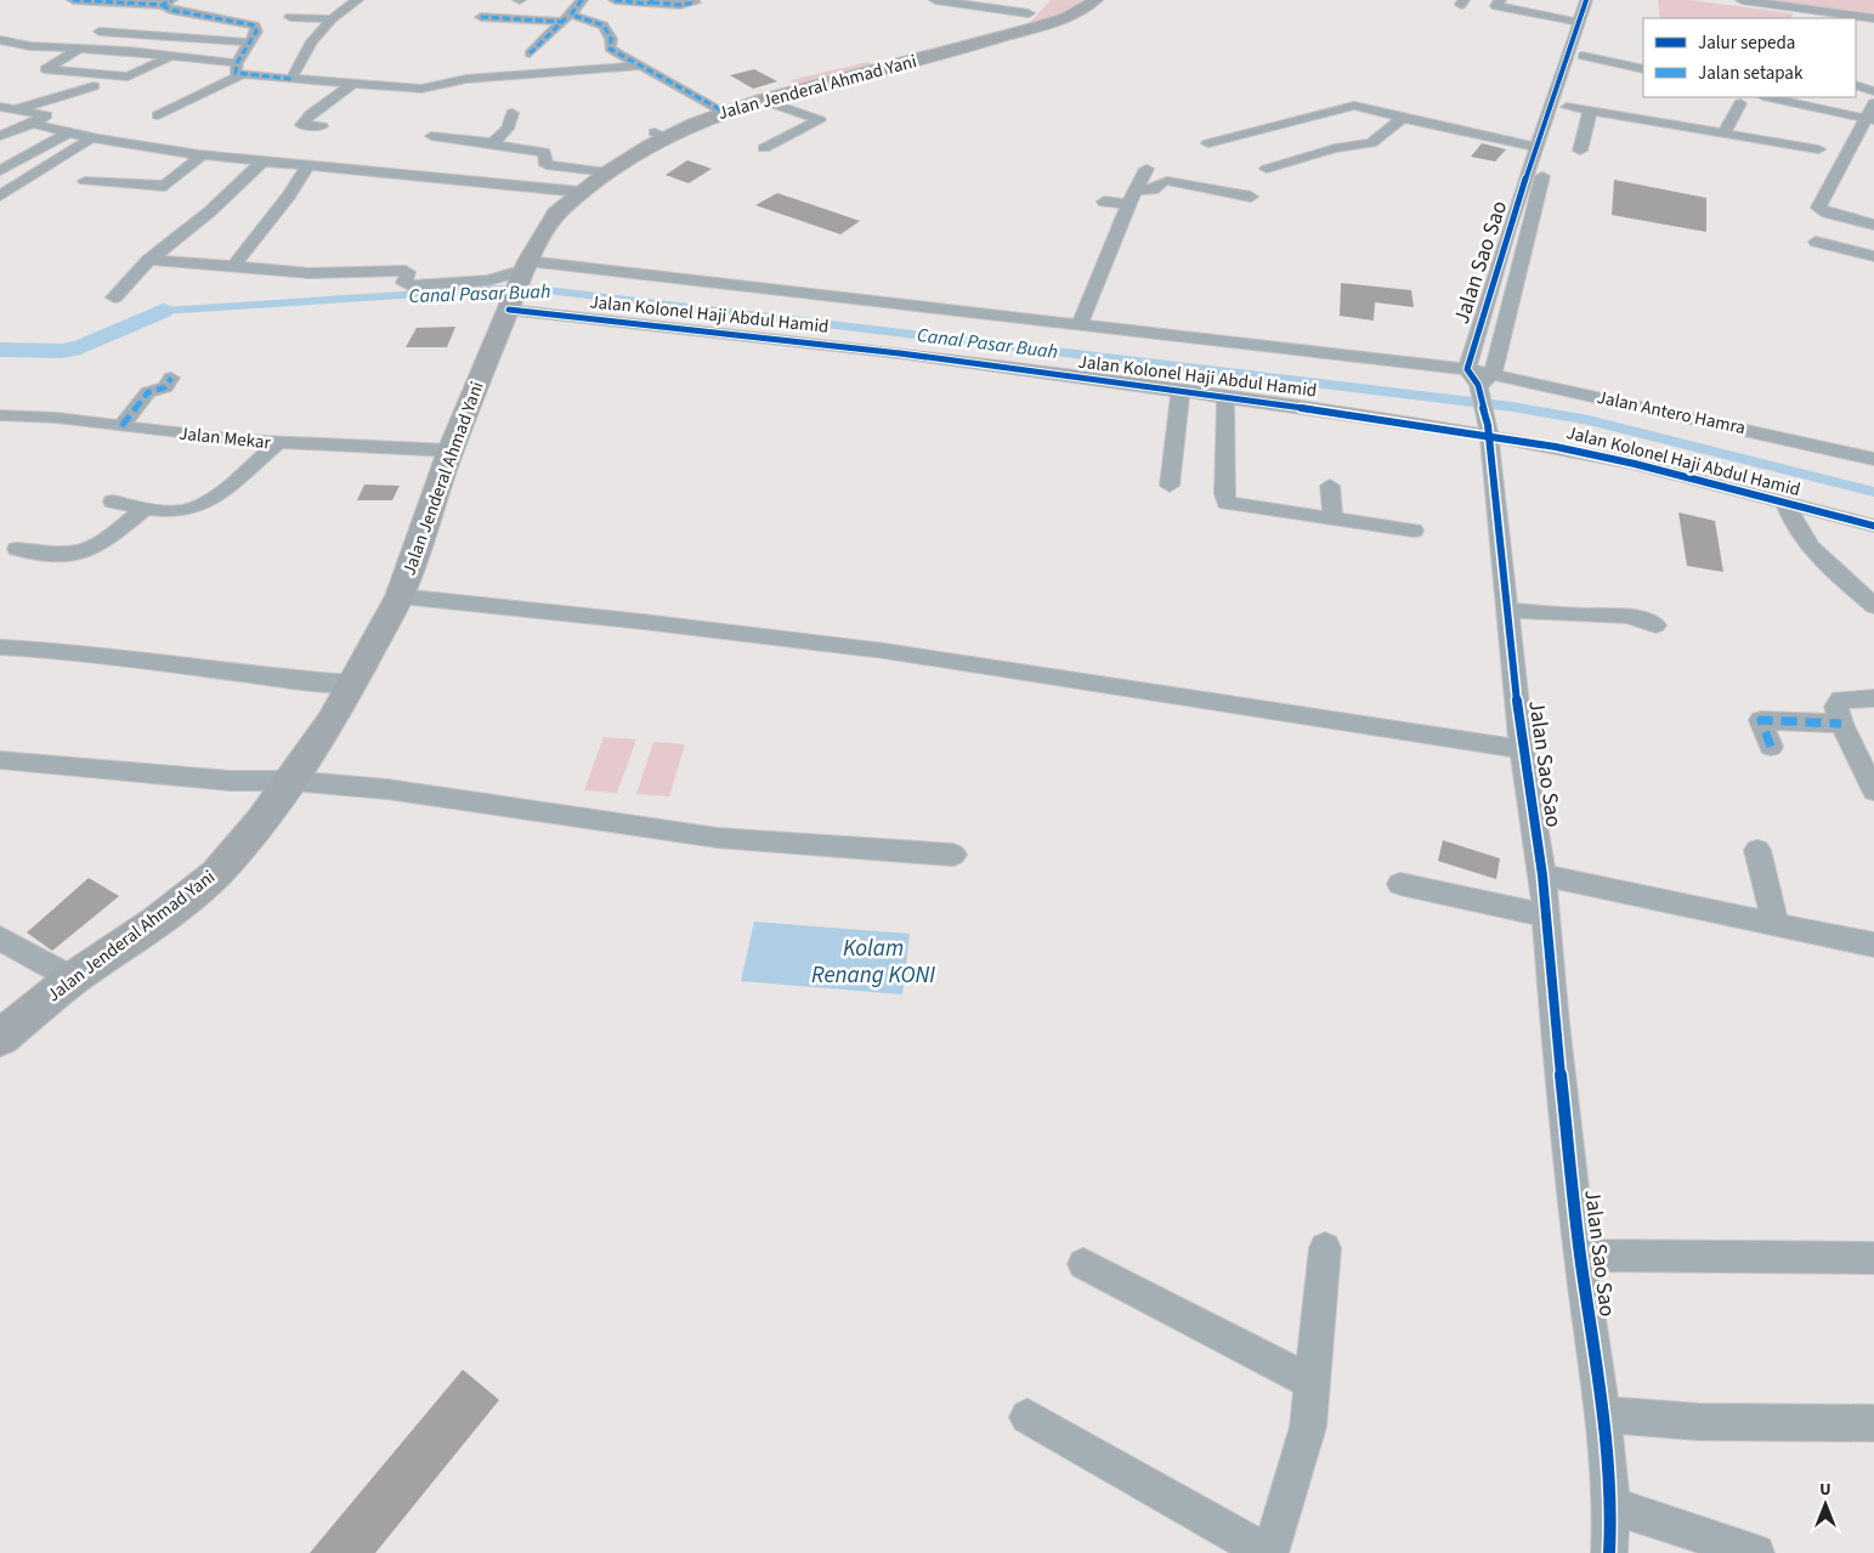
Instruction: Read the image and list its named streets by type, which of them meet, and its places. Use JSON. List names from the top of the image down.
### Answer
{
  "streets": {
    "highway": ["Jalan Jenderal Ahmad Yani"],
    "street": [
      "Jalan Sao Sao",
      "Jalan Kolonel Haji Abdul Hamid",
      "Jalan Antero Hamra",
      "Jalan Mekar"
    ]
  },
  "crossings": [
    ["Jalan Jenderal Ahmad Yani", "Jalan Kolonel Haji Abdul Hamid"],
    ["Jalan Jenderal Ahmad Yani", "Jalan Antero Hamra"],
    ["Jalan Jenderal Ahmad Yani", "Jalan Mekar"],
    ["Jalan Sao Sao", "Jalan Kolonel Haji Abdul Hamid"],
    ["Jalan Sao Sao", "Jalan Antero Hamra"],
    ["Jalan Kolonel Haji Abdul Hamid", "Jalan Antero Hamra"]
  ],
  "water": ["Canal Pasar Buah", "Kolam Renang KONI"],
  "legend": ["Jalur sepeda", "Jalan setapak"],
  "north": "top"
}
